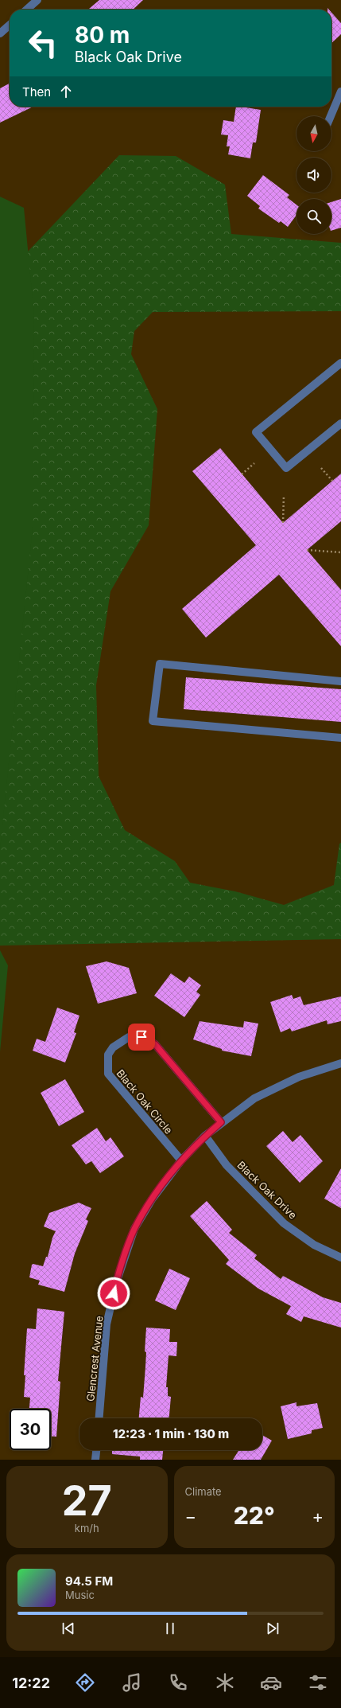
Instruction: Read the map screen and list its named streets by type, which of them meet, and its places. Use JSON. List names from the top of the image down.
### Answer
{
  "streets": {
    "street": ["Black Oak Circle", "Black Oak Drive", "Glencrest Avenue"]
  },
  "crossings": [
    ["Black Oak Circle", "Glencrest Avenue"],
    ["Black Oak Drive", "Glencrest Avenue"]
  ],
  "north": "bottom",
  "page": {
    "turn": ["80 m", "Black Oak Drive"],
    "then": "Then",
    "limit": "30",
    "trip": "12:23 · 1 min · 130 m",
    "tile": [
      ["27", "km/h"],
      "Climate"
    ],
    "heat": ["−", "22°", "+"],
    "song": ["94.5 FM", "Music"],
    "tabs": "12:22"
  }
}
